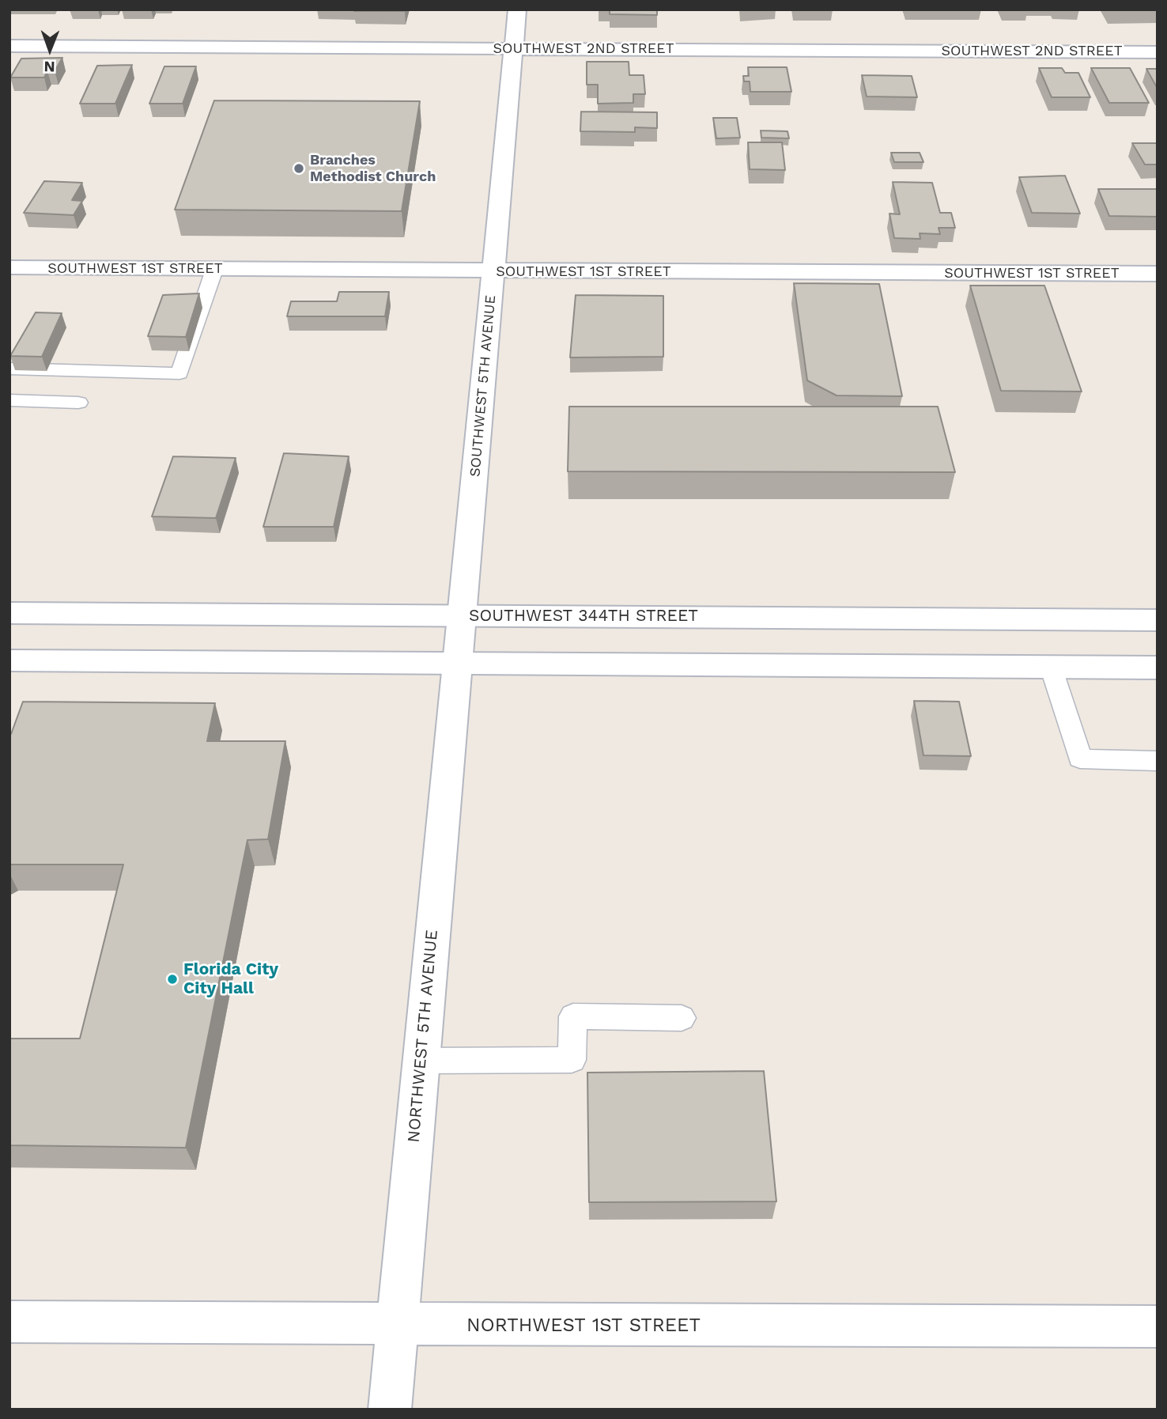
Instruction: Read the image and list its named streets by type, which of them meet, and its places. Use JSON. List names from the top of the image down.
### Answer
{
  "streets": {
    "street": [
      "SOUTHWEST 2ND STREET",
      "SOUTHWEST 1ST STREET",
      "SOUTHWEST 5TH AVENUE",
      "SOUTHWEST 344TH STREET",
      "NORTHWEST 5TH AVENUE",
      "NORTHWEST 1ST STREET"
    ]
  },
  "crossings": [
    ["SOUTHWEST 2ND STREET", "SOUTHWEST 5TH AVENUE"],
    ["SOUTHWEST 1ST STREET", "SOUTHWEST 5TH AVENUE"],
    ["SOUTHWEST 5TH AVENUE", "SOUTHWEST 344TH STREET"],
    ["SOUTHWEST 5TH AVENUE", "NORTHWEST 5TH AVENUE"],
    ["NORTHWEST 5TH AVENUE", "NORTHWEST 1ST STREET"]
  ],
  "places": ["Branches Methodist Church", "Florida City City Hall"],
  "north": "bottom"
}
